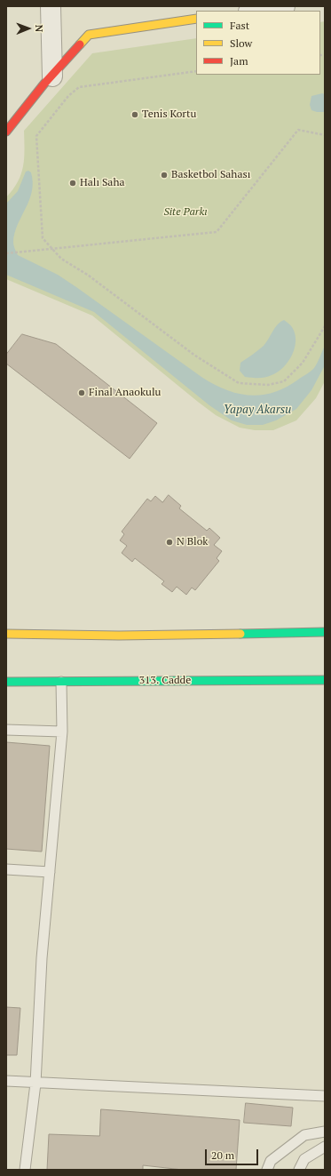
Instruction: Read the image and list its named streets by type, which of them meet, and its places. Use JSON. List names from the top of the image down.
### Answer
{
  "streets": {
    "street": ["313. Cadde"]
  },
  "water": ["Yapay Akarsu"],
  "parks": ["Site Parkı"],
  "places": [
    "Tenis Kortu",
    "Basketbol Sahası",
    "Halı Saha",
    "Final Anaokulu",
    "N Blok"
  ],
  "legend": ["Fast", "Slow", "Jam"],
  "scale_bar": "20 m",
  "north": "right"
}
